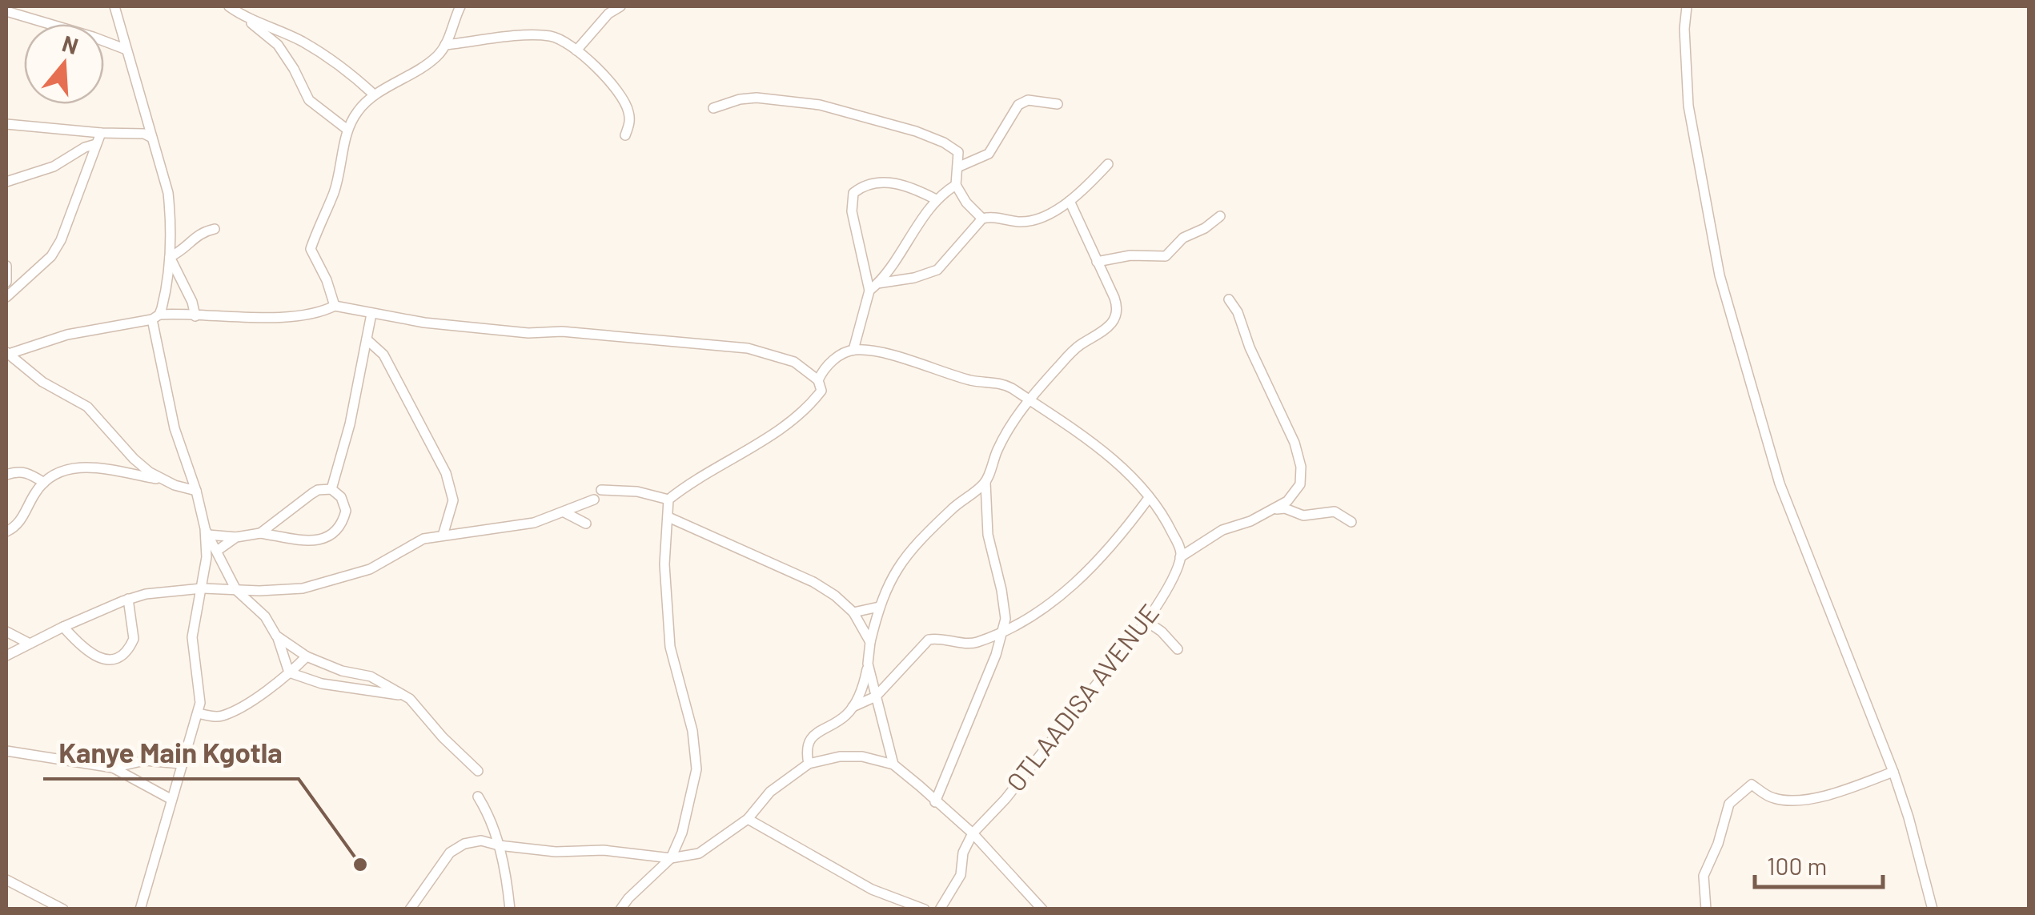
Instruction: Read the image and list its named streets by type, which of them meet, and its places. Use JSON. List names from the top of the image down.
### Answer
{
  "streets": {
    "street": ["OTLAADISA AVENUE"]
  },
  "places": ["Kanye Main Kgotla"],
  "scale_bar": "100 m",
  "north": "top"
}
